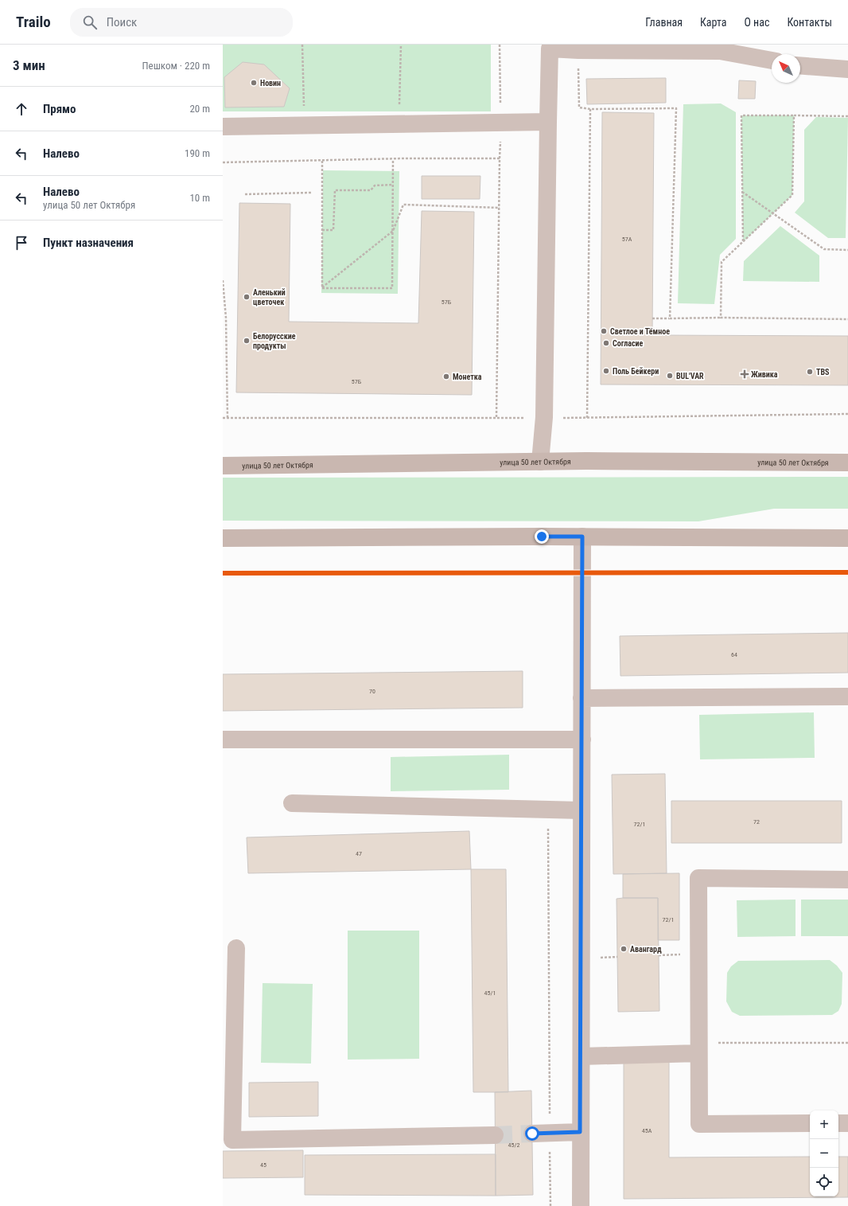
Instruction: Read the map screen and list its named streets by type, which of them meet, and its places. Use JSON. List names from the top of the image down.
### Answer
{
  "streets": {
    "main road": ["улица 50 лет Октября"]
  },
  "places": {
    "other": [
      "Новин",
      "Аленький цветочек",
      "Светлое и Тёмное",
      "Белорусские продукты",
      "Согласие",
      "Поль Бейкери",
      "TBS",
      "BUL'VAR",
      "Монетка",
      "Авангард"
    ],
    "health": ["Живика"]
  },
  "house_numbers": [
    "57А",
    "57Б",
    "57Б",
    "64",
    "70",
    "72",
    "72/1",
    "47",
    "72/1",
    "45/1",
    "45А",
    "45/2",
    "45"
  ],
  "north": "top left",
  "page": {
    "header": "Trailo",
    "search": "Поиск",
    "nav": [
      "Главная",
      "Карта",
      "О нас",
      "Контакты"
    ],
    "heading": ["3 мин", "Пешком · 220 m"],
    "list": [
      ["Прямо", "20 m"],
      ["Налево", "190 m"],
      ["Налево", "улица 50 лет Октября", "10 m"],
      "Пункт назначения"
    ],
    "map_buttons": ["+", "−"]
  }
}
